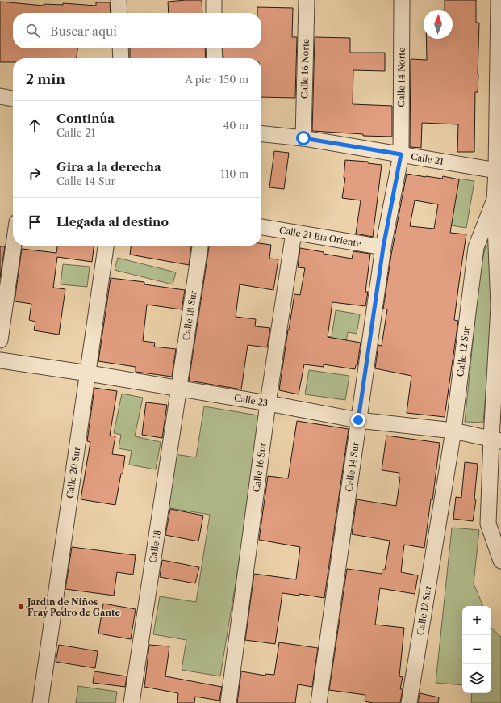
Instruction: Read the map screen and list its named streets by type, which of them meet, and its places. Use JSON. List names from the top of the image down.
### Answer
{
  "streets": {
    "street": [
      "Calle 16 Norte",
      "Calle 14 Norte",
      "Calle 21",
      "Calle 21 Bis Oriente",
      "Calle 18 Sur",
      "Calle 12 Sur",
      "Calle 23",
      "Calle 14 Sur",
      "Calle 16 Sur",
      "Calle 20 Sur",
      "Calle 18"
    ]
  },
  "crossings": [
    ["Calle 16 Norte", "Calle 21"],
    ["Calle 14 Norte", "Calle 21"],
    ["Calle 14 Norte", "Calle 14 Sur"],
    ["Calle 21", "Calle 12 Sur"],
    ["Calle 21", "Calle 14 Sur"],
    ["Calle 21 Bis Oriente", "Calle 14 Sur"],
    ["Calle 21 Bis Oriente", "Calle 16 Sur"],
    ["Calle 18 Sur", "Calle 23"],
    ["Calle 18 Sur", "Calle 18"],
    ["Calle 12 Sur", "Calle 23"],
    ["Calle 23", "Calle 14 Sur"],
    ["Calle 23", "Calle 16 Sur"],
    ["Calle 23", "Calle 20 Sur"],
    ["Calle 23", "Calle 18"]
  ],
  "places": ["Jardín de Niños Fray Pedro de Gante"],
  "north": "top",
  "page": {
    "search": "Buscar aquí",
    "heading": ["2 min", "A pie · 150 m"],
    "list": [
      ["Continúa", "Calle 21", "40 m"],
      ["Gira a la derecha", "Calle 14 Sur", "110 m"],
      "Llegada al destino"
    ],
    "map_buttons": ["+", "−"]
  }
}
